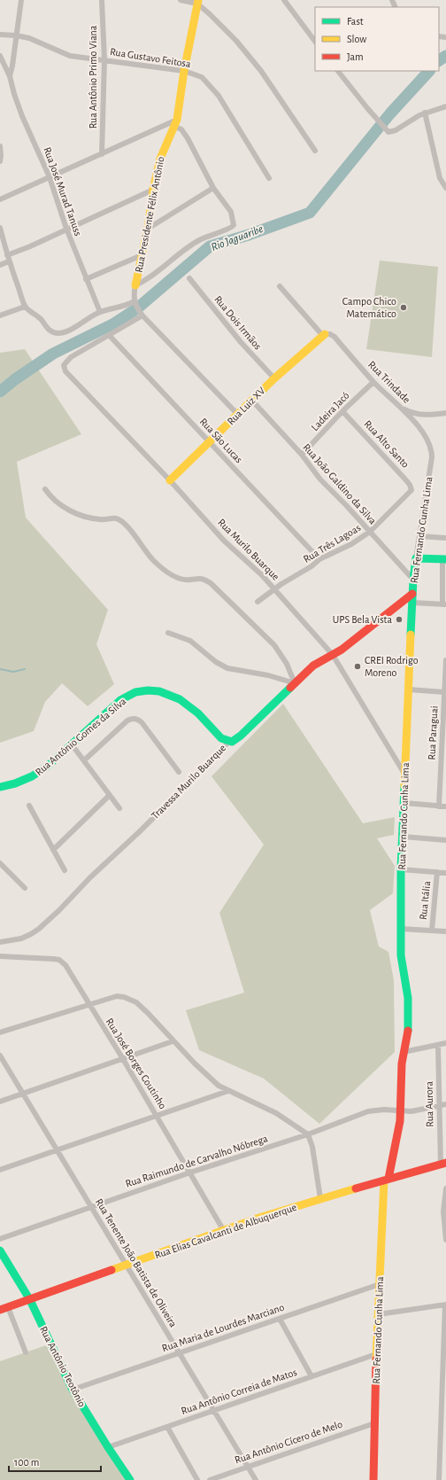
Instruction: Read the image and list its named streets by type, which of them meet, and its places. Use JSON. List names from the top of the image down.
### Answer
{
  "streets": {
    "street": [
      "Rua Gustavo Feitosa",
      "Rua Antônio Primo Viana",
      "Rua José Murad Tanuss",
      "Rua Presidente Félix Antônio",
      "Rua Dois Irmãos",
      "Rua Trindade",
      "Rua Luiz XV",
      "Ladeira Jacó",
      "Rua São Lucas",
      "Rua Alto Santo",
      "Rua João Galdino da Silva",
      "Rua Fernando Cunha Lima",
      "Rua Três Lagoas",
      "Rua Murilo Buarque",
      "Rua Paraguai",
      "Rua Antônio Gomes da Silva",
      "Travessa Murilo Buarque",
      "Rua Itália",
      "Rua José Borges Coutinho",
      "Rua Aurora",
      "Rua Raimundo de Carvalho Nóbrega",
      "Rua Elias Cavalcanti de Albuquerque",
      "Rua Tenente João Batista de Oliveira",
      "Rua Maria de Lourdes Marciano",
      "Rua Antônio Teotônio",
      "Rua Antônio Correia de Matos",
      "Rua Antônio Cícero de Melo"
    ]
  },
  "crossings": [
    ["Rua Gustavo Feitosa", "Rua Antônio Primo Viana"],
    ["Rua Gustavo Feitosa", "Rua Presidente Félix Antônio"],
    ["Rua Dois Irmãos", "Rua Luiz XV"],
    ["Rua Trindade", "Rua Luiz XV"],
    ["Rua Trindade", "Ladeira Jacó"],
    ["Rua Trindade", "Rua Fernando Cunha Lima"],
    ["Rua Luiz XV", "Rua São Lucas"],
    ["Rua Luiz XV", "Rua João Galdino da Silva"],
    ["Rua Luiz XV", "Rua Murilo Buarque"],
    ["Ladeira Jacó", "Rua Alto Santo"],
    ["Ladeira Jacó", "Rua João Galdino da Silva"],
    ["Rua São Lucas", "Rua Três Lagoas"],
    ["Rua São Lucas", "Rua Murilo Buarque"],
    ["Rua Alto Santo", "Rua Três Lagoas"],
    ["Rua João Galdino da Silva", "Rua Fernando Cunha Lima"],
    ["Rua João Galdino da Silva", "Rua Três Lagoas"],
    ["Rua Fernando Cunha Lima", "Rua Murilo Buarque"],
    ["Rua Fernando Cunha Lima", "Travessa Murilo Buarque"],
    ["Rua Fernando Cunha Lima", "Rua Raimundo de Carvalho Nóbrega"],
    ["Rua Fernando Cunha Lima", "Rua Elias Cavalcanti de Albuquerque"],
    ["Rua Fernando Cunha Lima", "Rua Maria de Lourdes Marciano"],
    ["Rua Fernando Cunha Lima", "Rua Antônio Correia de Matos"],
    ["Rua Fernando Cunha Lima", "Rua Antônio Cícero de Melo"],
    ["Rua Três Lagoas", "Rua Murilo Buarque"],
    ["Rua Murilo Buarque", "Travessa Murilo Buarque"],
    ["Rua Antônio Gomes da Silva", "Travessa Murilo Buarque"],
    ["Rua José Borges Coutinho", "Rua Raimundo de Carvalho Nóbrega"],
    ["Rua José Borges Coutinho", "Rua Elias Cavalcanti de Albuquerque"],
    ["Rua Aurora", "Rua Raimundo de Carvalho Nóbrega"],
    ["Rua Aurora", "Rua Elias Cavalcanti de Albuquerque"],
    ["Rua Raimundo de Carvalho Nóbrega", "Rua Tenente João Batista de Oliveira"],
    ["Rua Elias Cavalcanti de Albuquerque", "Rua Tenente João Batista de Oliveira"],
    ["Rua Elias Cavalcanti de Albuquerque", "Rua Antônio Teotônio"],
    ["Rua Tenente João Batista de Oliveira", "Rua Maria de Lourdes Marciano"],
    ["Rua Tenente João Batista de Oliveira", "Rua Antônio Correia de Matos"],
    ["Rua Tenente João Batista de Oliveira", "Rua Antônio Cícero de Melo"],
    ["Rua Maria de Lourdes Marciano", "Rua Antônio Teotônio"],
    ["Rua Antônio Teotônio", "Rua Antônio Correia de Matos"]
  ],
  "water": ["Rio Jaguaribe"],
  "places": ["Campo Chico Matemático", "UPS Bela Vista", "CREI Rodrigo Moreno"],
  "legend": ["Fast", "Slow", "Jam"],
  "scale_bar": "100 m"
}
